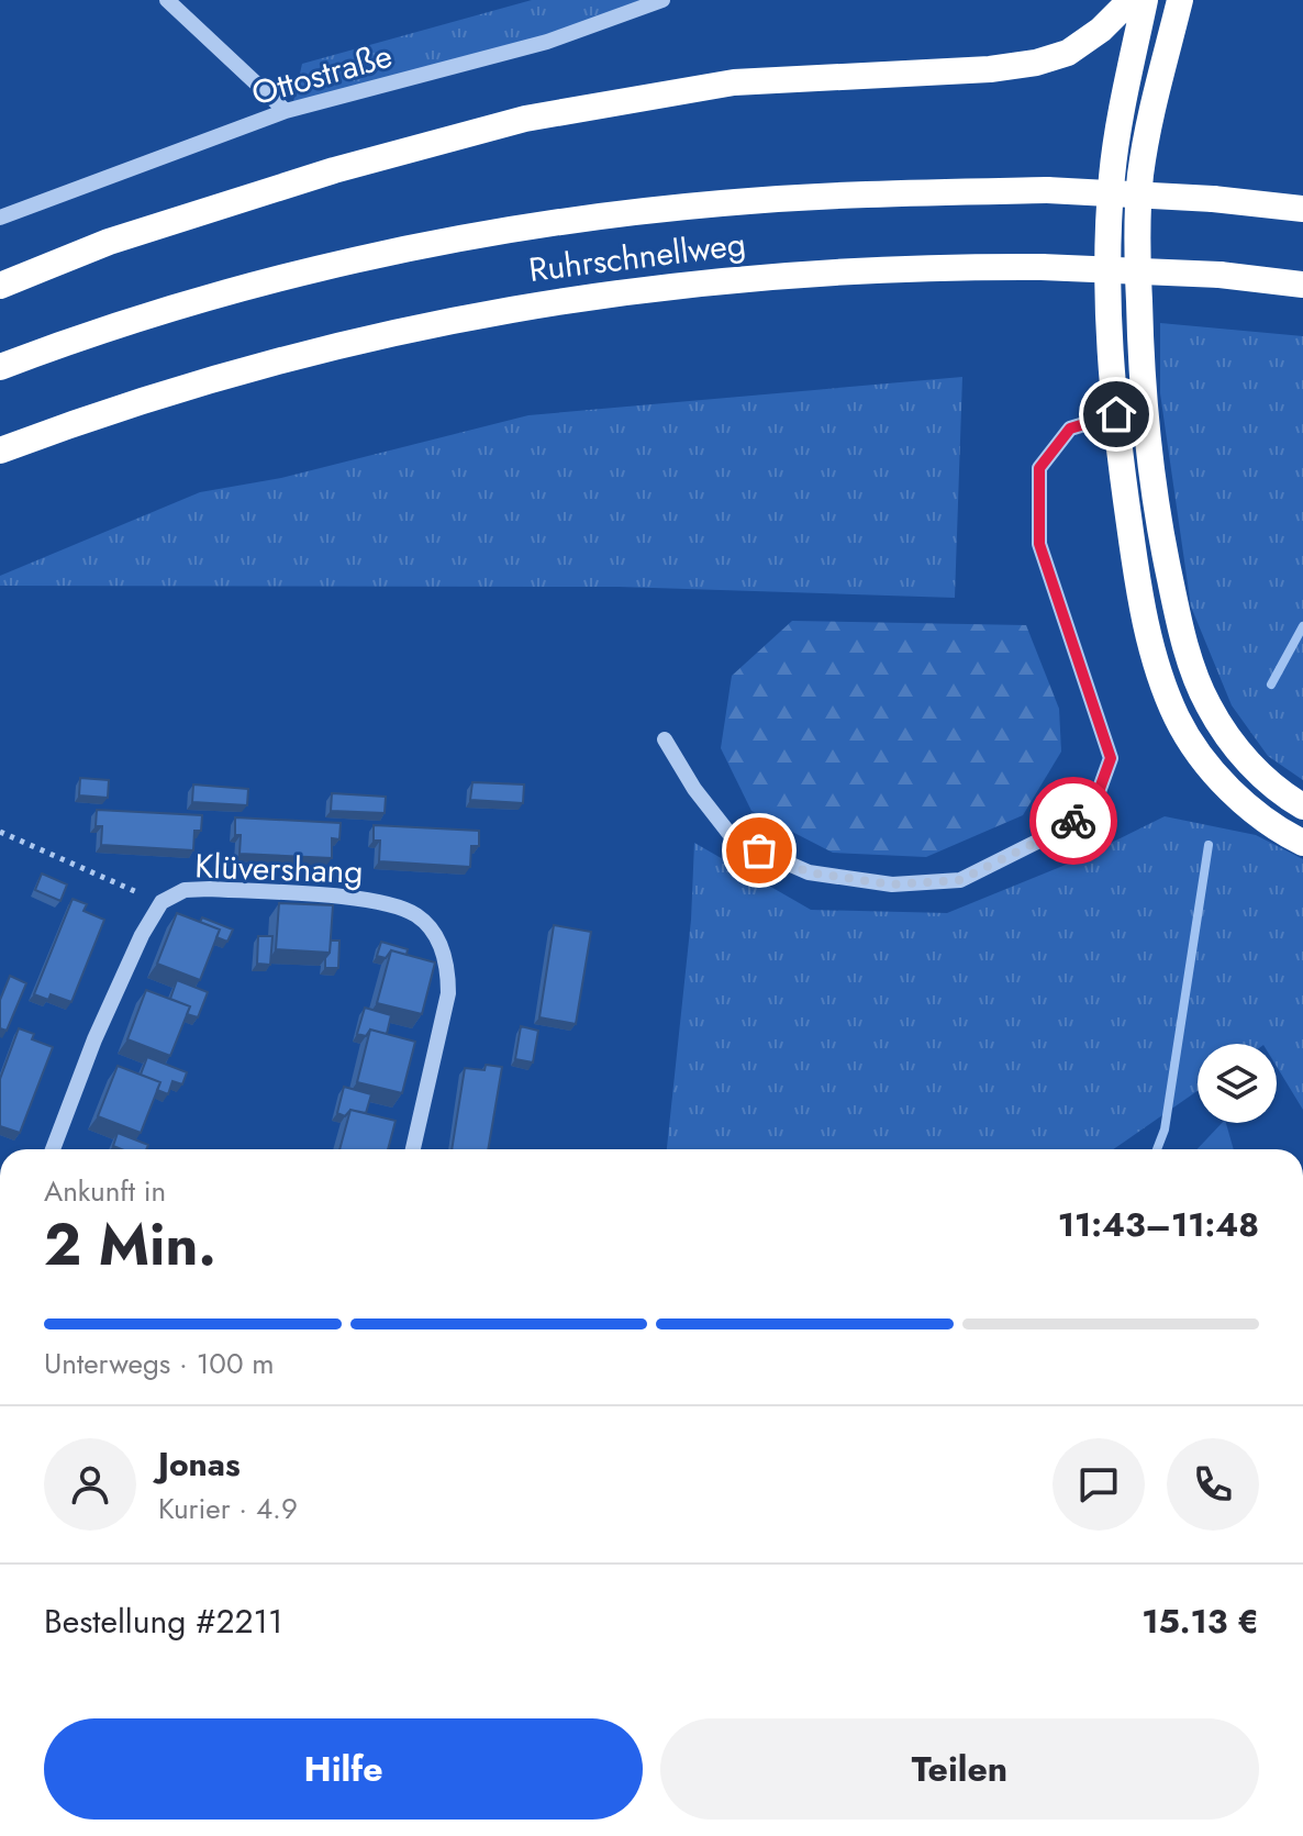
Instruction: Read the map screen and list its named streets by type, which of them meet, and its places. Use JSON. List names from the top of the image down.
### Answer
{
  "streets": {
    "highway": ["Ruhrschnellweg"],
    "street": ["Ottostraße", "Klüvershang"]
  },
  "page": {
    "heading": ["2 Min.", "Ankunft in", "11:43–11:48"],
    "panel": [
      "Jonas",
      "Kurier · 4.9",
      "Bestellung #2211",
      "15.13 €"
    ],
    "bar": "Unterwegs · 100 m",
    "buttons": ["Hilfe", "Teilen"]
  }
}
